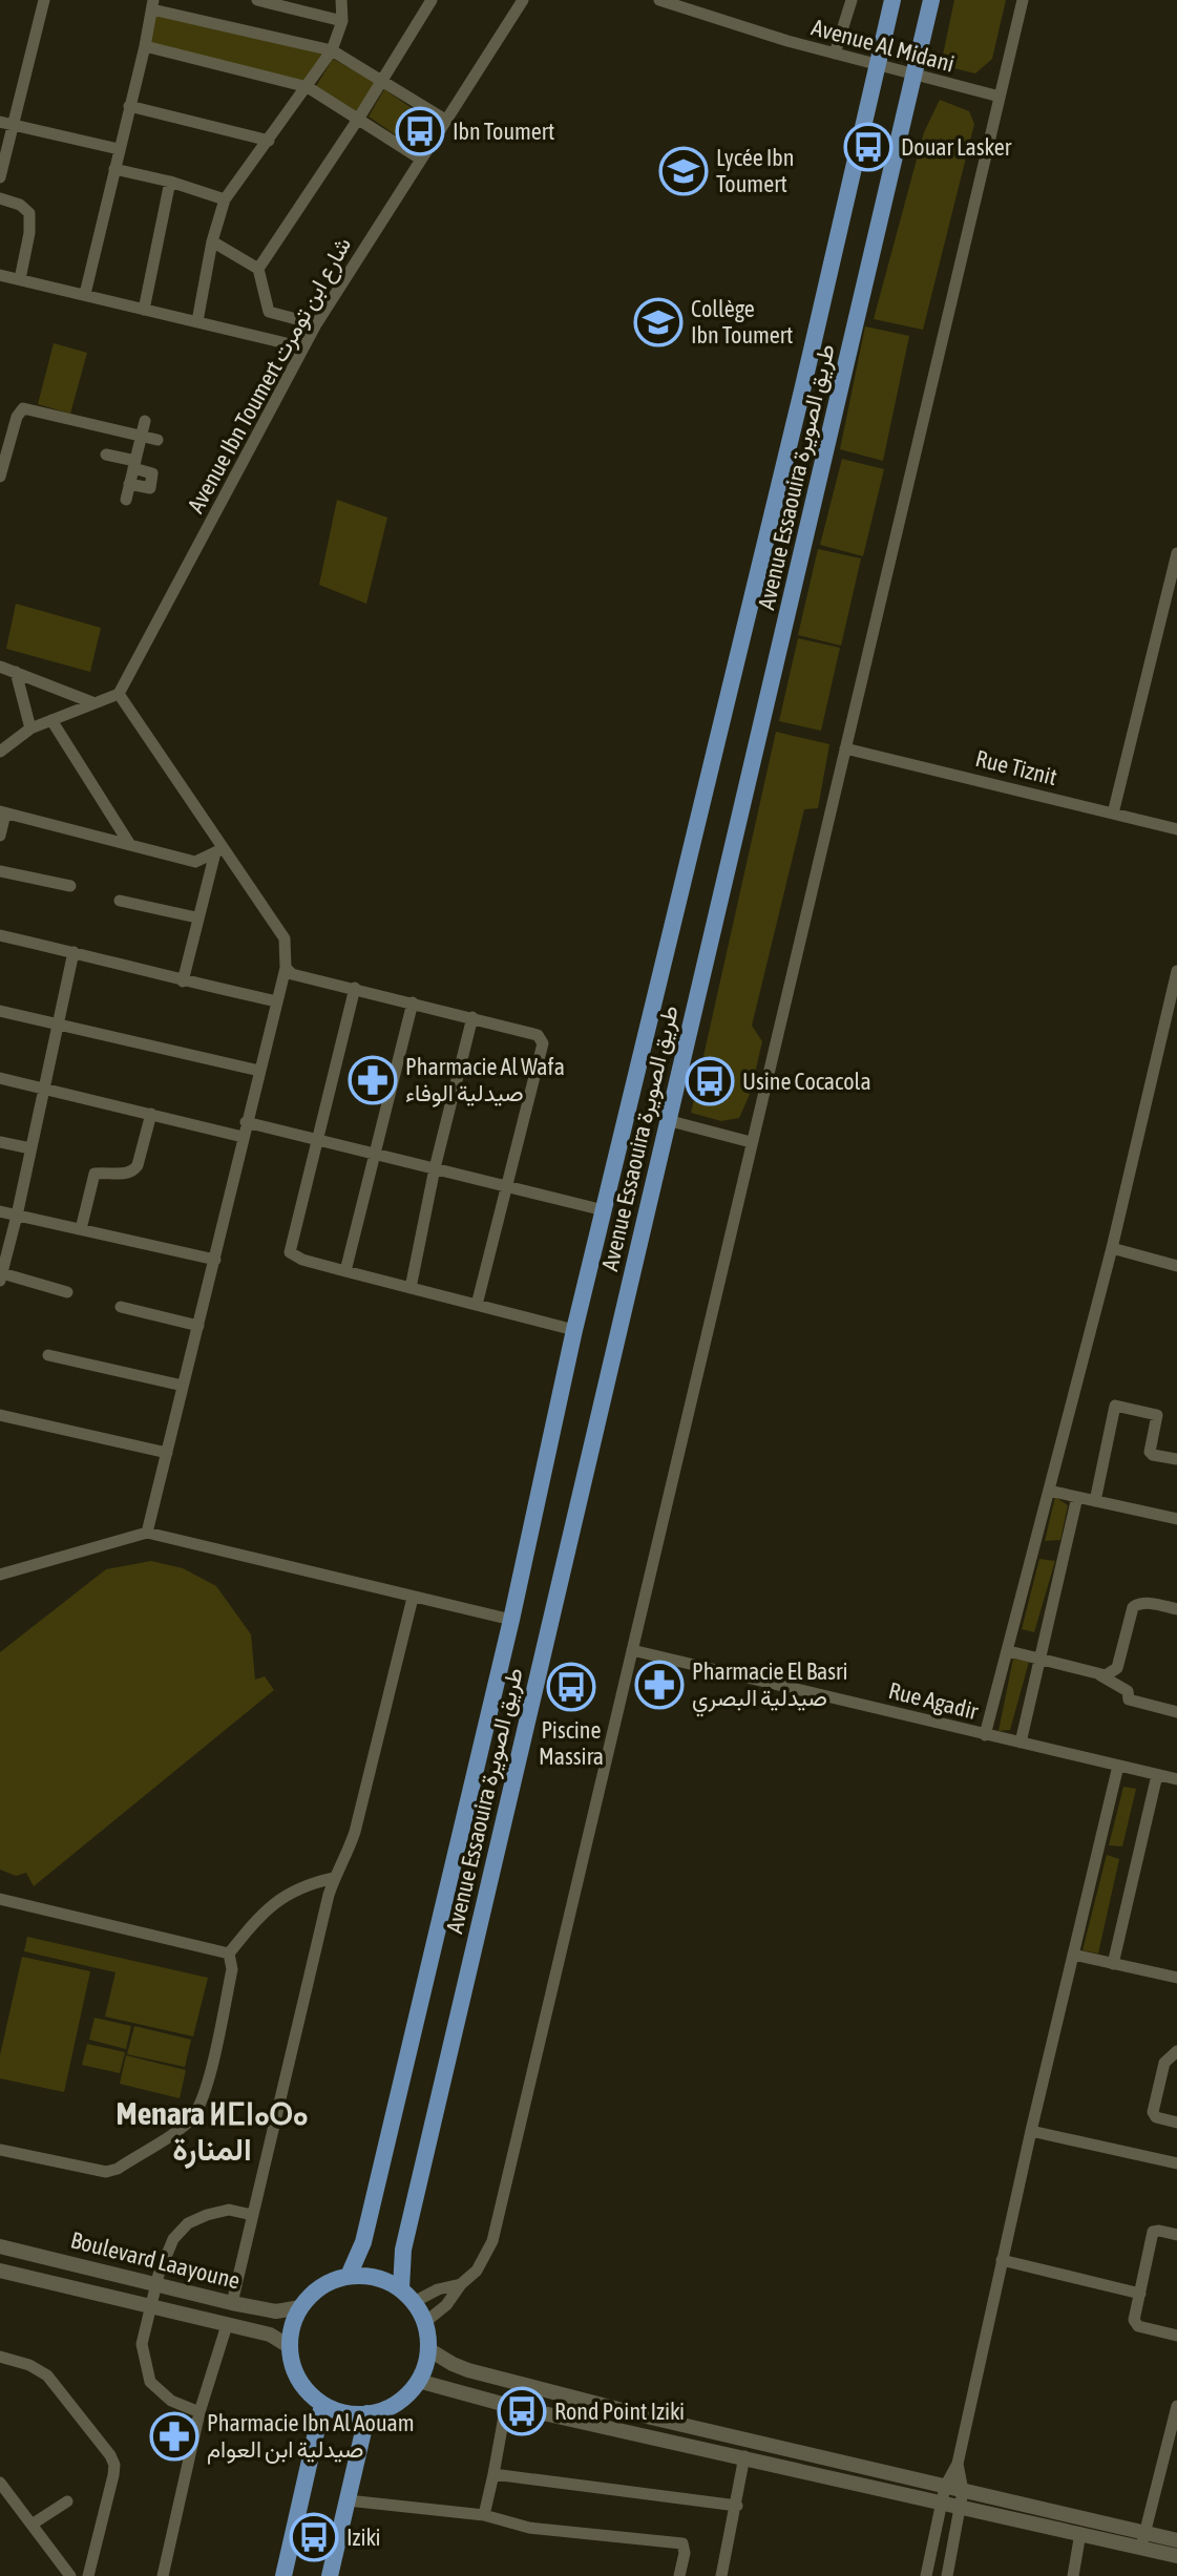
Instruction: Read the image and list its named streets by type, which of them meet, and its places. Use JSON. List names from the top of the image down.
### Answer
{
  "streets": {
    "main road": ["Avenue Essaouira طريق الصويرة"],
    "street": [
      "Avenue Al Midani",
      "Avenue Ibn Toumert شارع ابن تومرت",
      "Rue Tiznit",
      "Rue Agadir",
      "Boulevard Laayoune"
    ]
  },
  "crossings": [
    ["Avenue Al Midani", "Avenue Essaouira طريق الصويرة"],
    ["Avenue Essaouira طريق الصويرة", "Boulevard Laayoune"]
  ],
  "districts": ["Menara ⵍⵎⵏⴰⵔⴰ المنارة"],
  "places": {
    "bus stop": [
      "Ibn Toumert",
      "Douar Lasker",
      "Usine Cocacola",
      "Piscine Massira",
      "Rond Point Iziki",
      "Iziki"
    ],
    "school or university": ["Lycée Ibn Toumert", "Collège Ibn Toumert"],
    "pharmacy": ["Pharmacie Al Wafa صيدلية الوفاء", "Pharmacie El Basri صيدلية البصري", "Pharmacie Ibn Al Aouam صيدلية ابن العوام"]
  }
}
